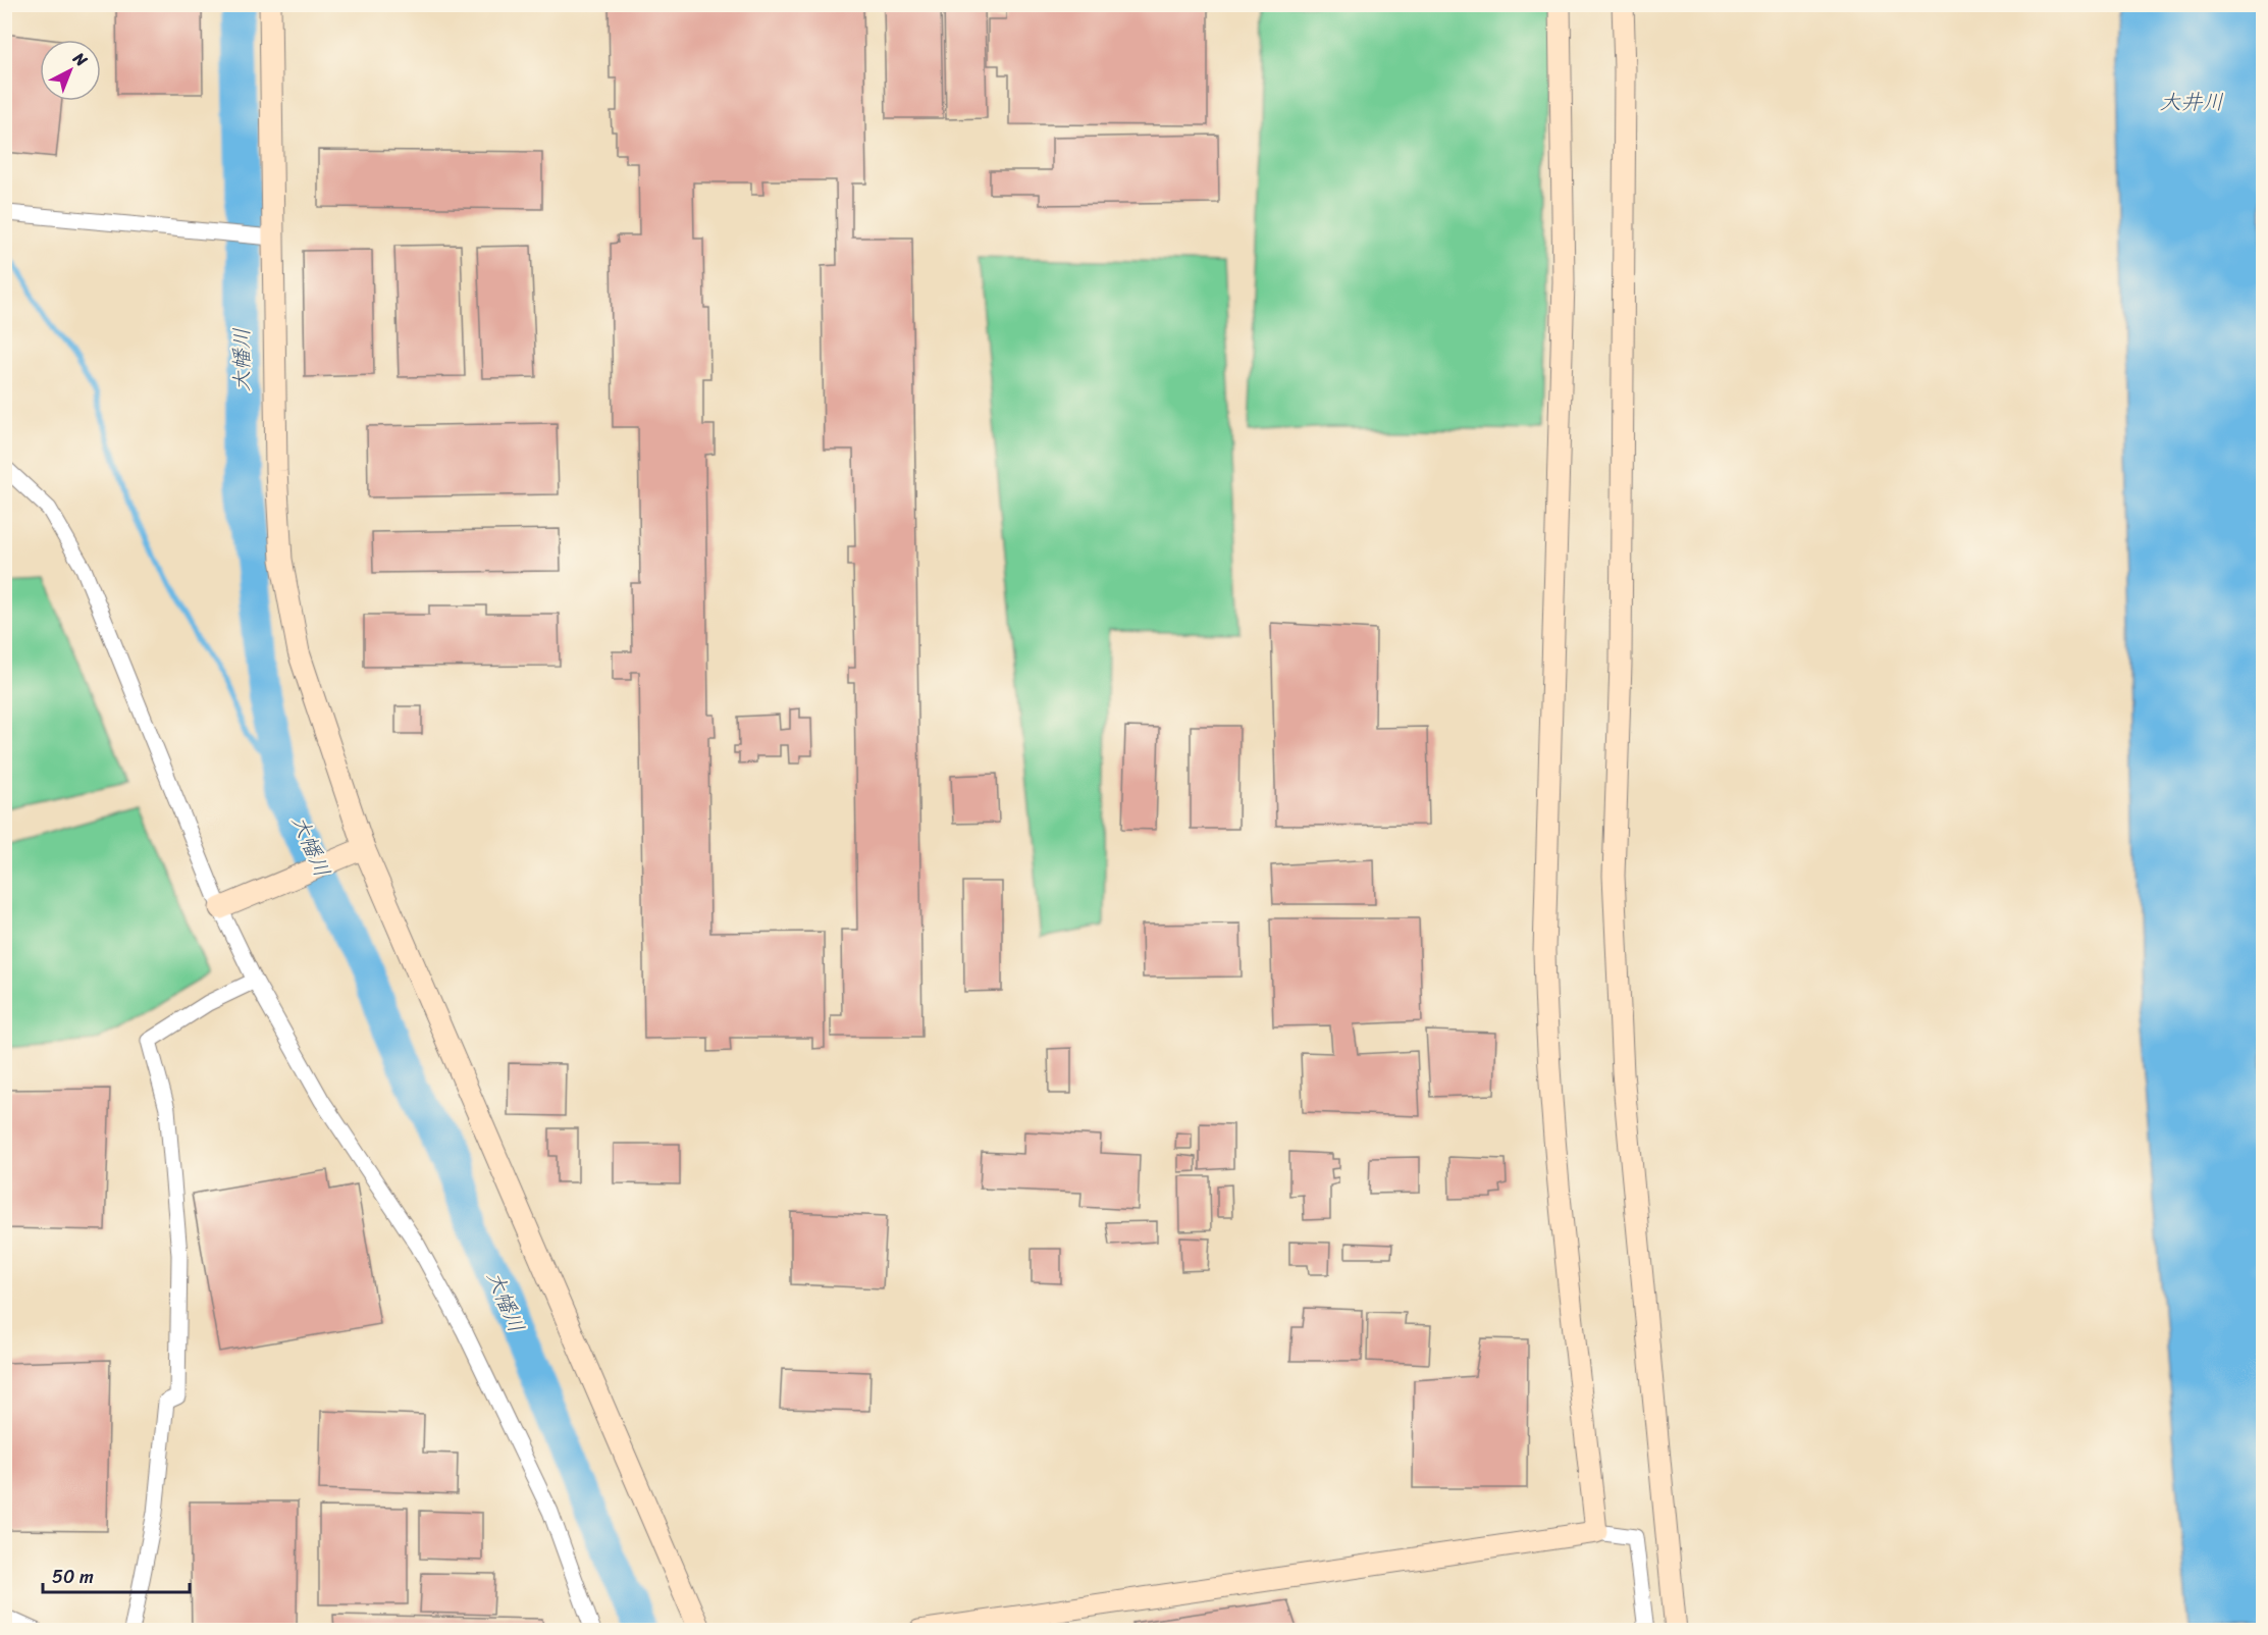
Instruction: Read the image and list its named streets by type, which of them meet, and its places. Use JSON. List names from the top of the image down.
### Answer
{
  "water": ["大井川", "大幡川"],
  "scale_bar": "50 m",
  "north": "top right"
}
